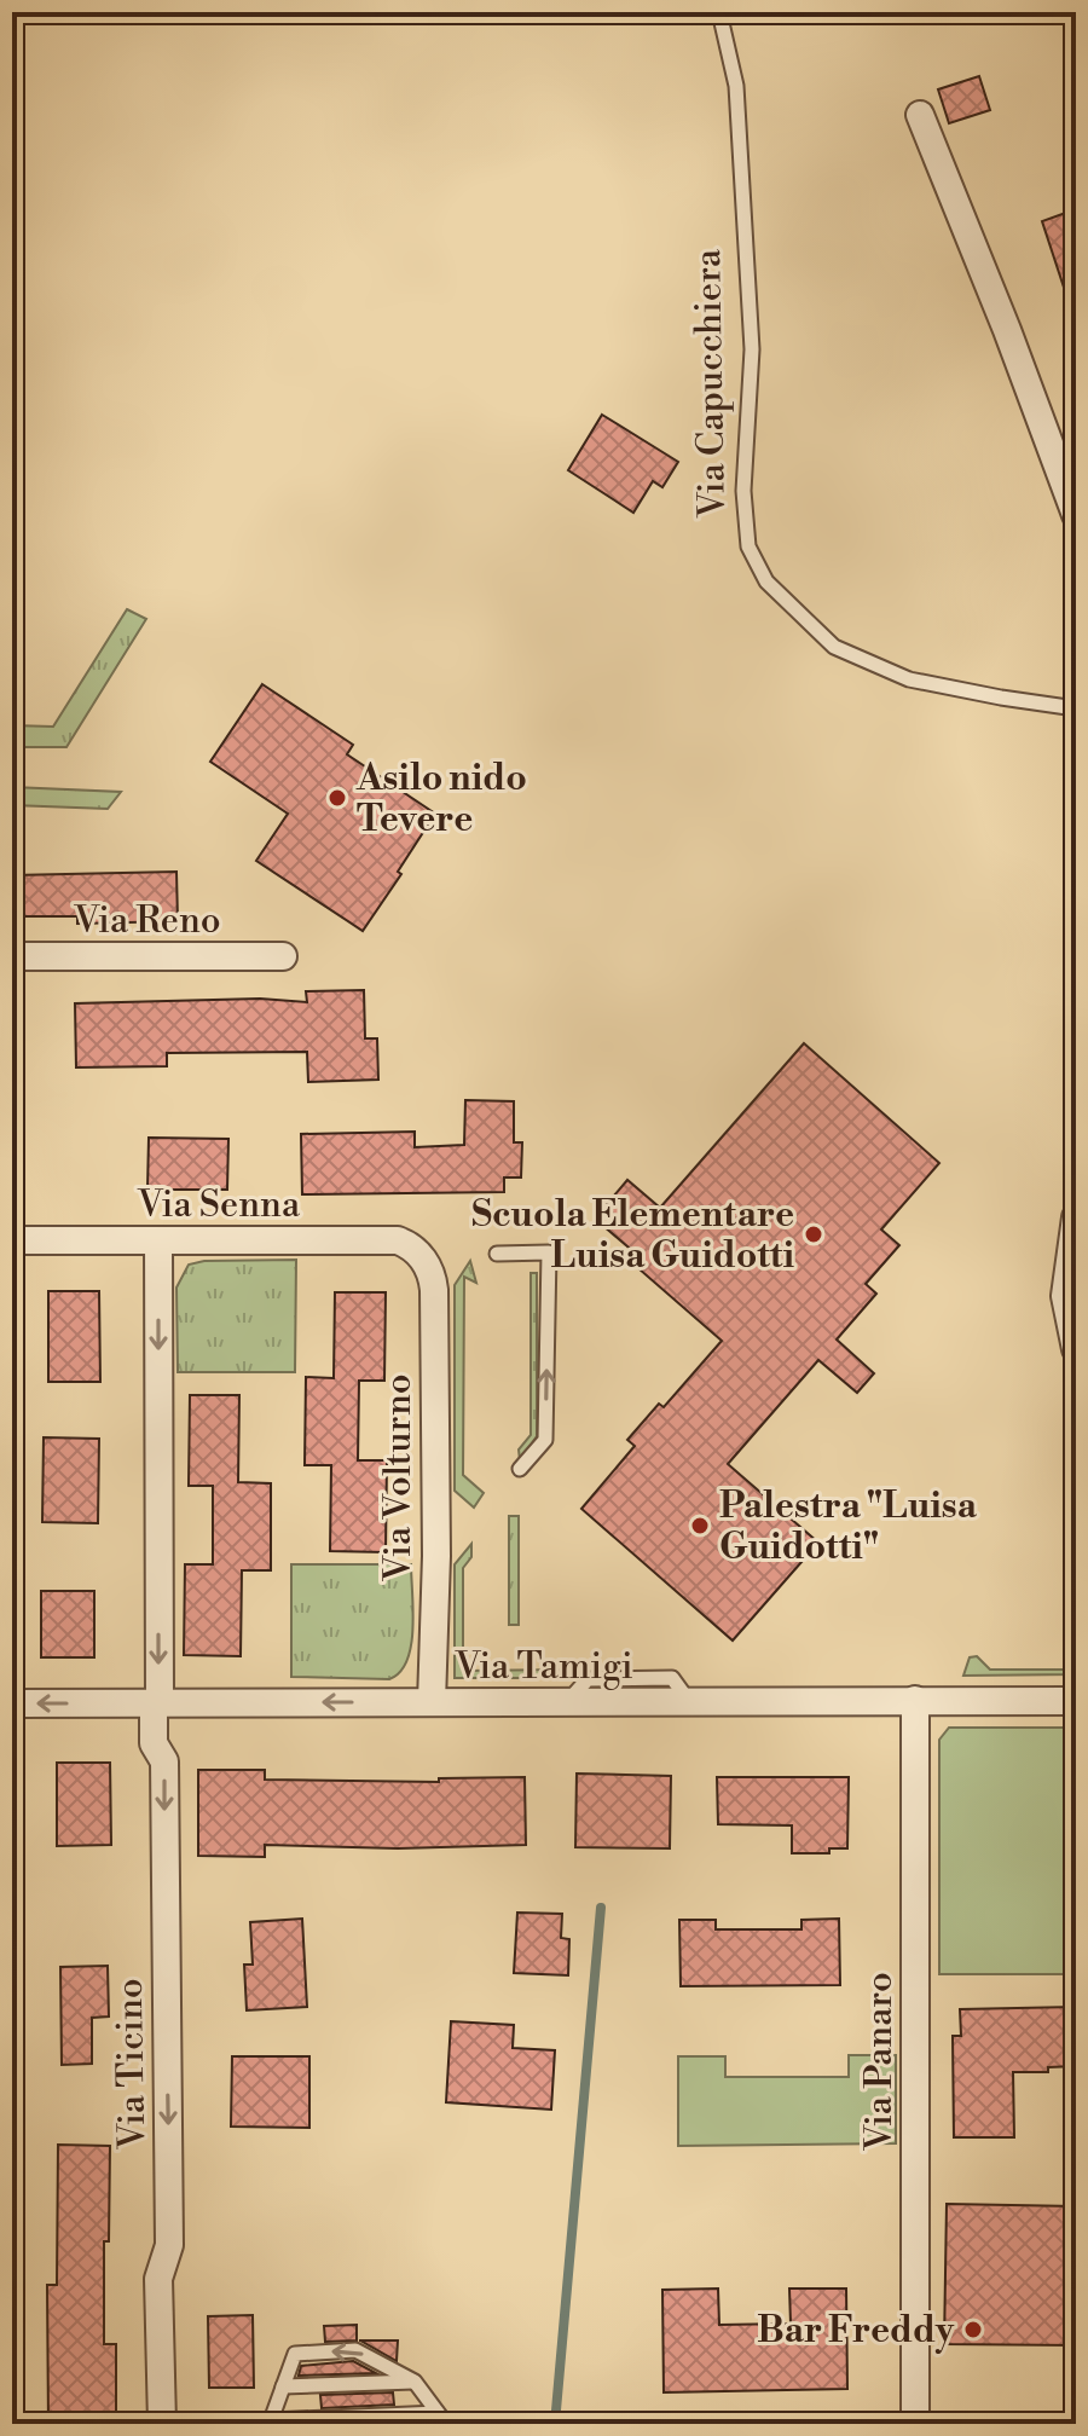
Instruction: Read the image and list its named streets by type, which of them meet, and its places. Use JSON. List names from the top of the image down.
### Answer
{
  "streets": {
    "street": [
      "Via Reno",
      "Via Senna",
      "Via Volturno",
      "Via Tamigi",
      "Via Panaro",
      "Via Ticino"
    ],
    "lane": ["Via Capucchiera"]
  },
  "crossings": [
    ["Via Senna", "Via Volturno"],
    ["Via Senna", "Via Ticino"],
    ["Via Volturno", "Via Tamigi"],
    ["Via Tamigi", "Via Panaro"],
    ["Via Tamigi", "Via Ticino"]
  ],
  "one_way": ["Via Tamigi", "Via Ticino"],
  "places": [
    "Asilo nido Tevere",
    "Scuola Elementare Luisa Guidotti",
    "Palestra \"Luisa Guidotti\"",
    "Bar Freddy"
  ]
}
